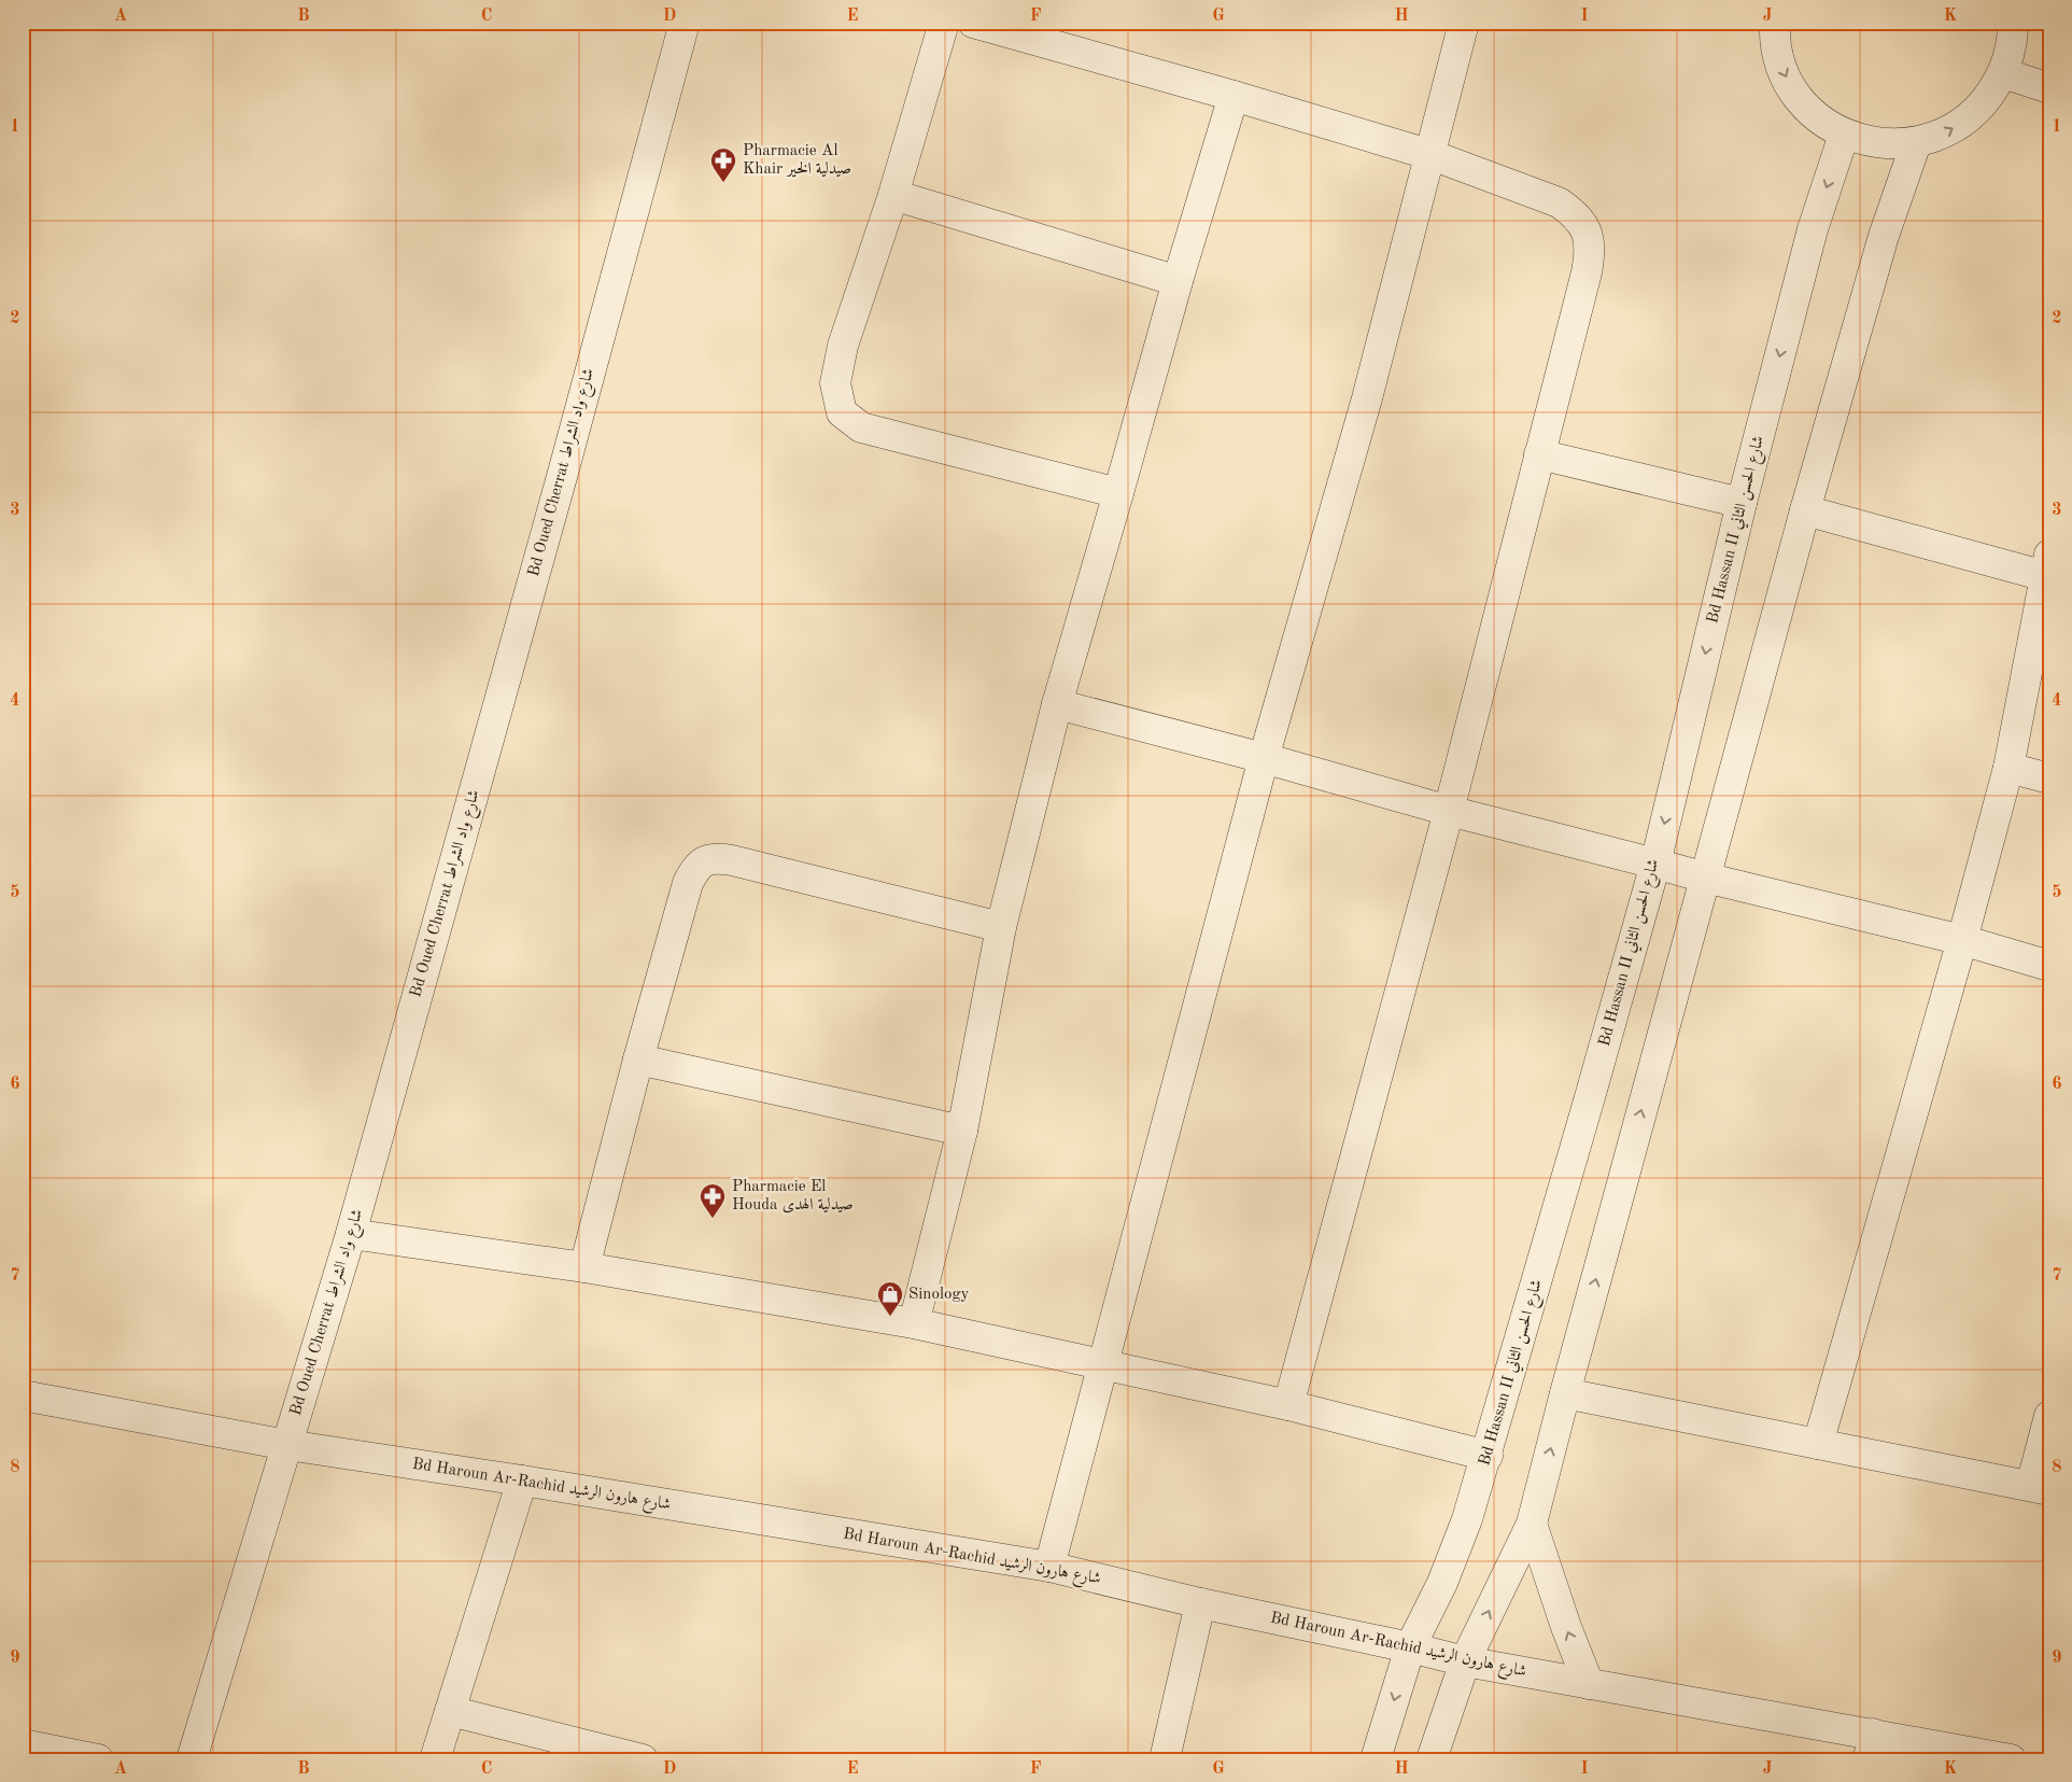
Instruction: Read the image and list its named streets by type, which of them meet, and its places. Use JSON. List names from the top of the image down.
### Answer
{
  "streets": {
    "street": ["Bd Oued Cherrat شارع واد الشراط", "Bd Hassan II شارع الحسن الثاني", "Bd Haroun Ar-Rachid شارع هارون الرشيد"]
  },
  "crossings": [
    ["Bd Oued Cherrat شارع واد الشراط", "Bd Haroun Ar-Rachid شارع هارون الرشيد"],
    ["Bd Hassan II شارع الحسن الثاني", "Bd Haroun Ar-Rachid شارع هارون الرشيد"]
  ],
  "places": {
    "pharmacy": ["Pharmacie Al Khair صيدلية الخير", "Pharmacie El Houda صيدلية الهدى"],
    "shop": ["Sinology"]
  },
  "grid": {
    "columns": [
      "A",
      "B",
      "C",
      "D",
      "E",
      "F",
      "G",
      "H",
      "I",
      "J",
      "K"
    ],
    "rows": [
      "1",
      "2",
      "3",
      "4",
      "5",
      "6",
      "7",
      "8",
      "9"
    ]
  }
}
